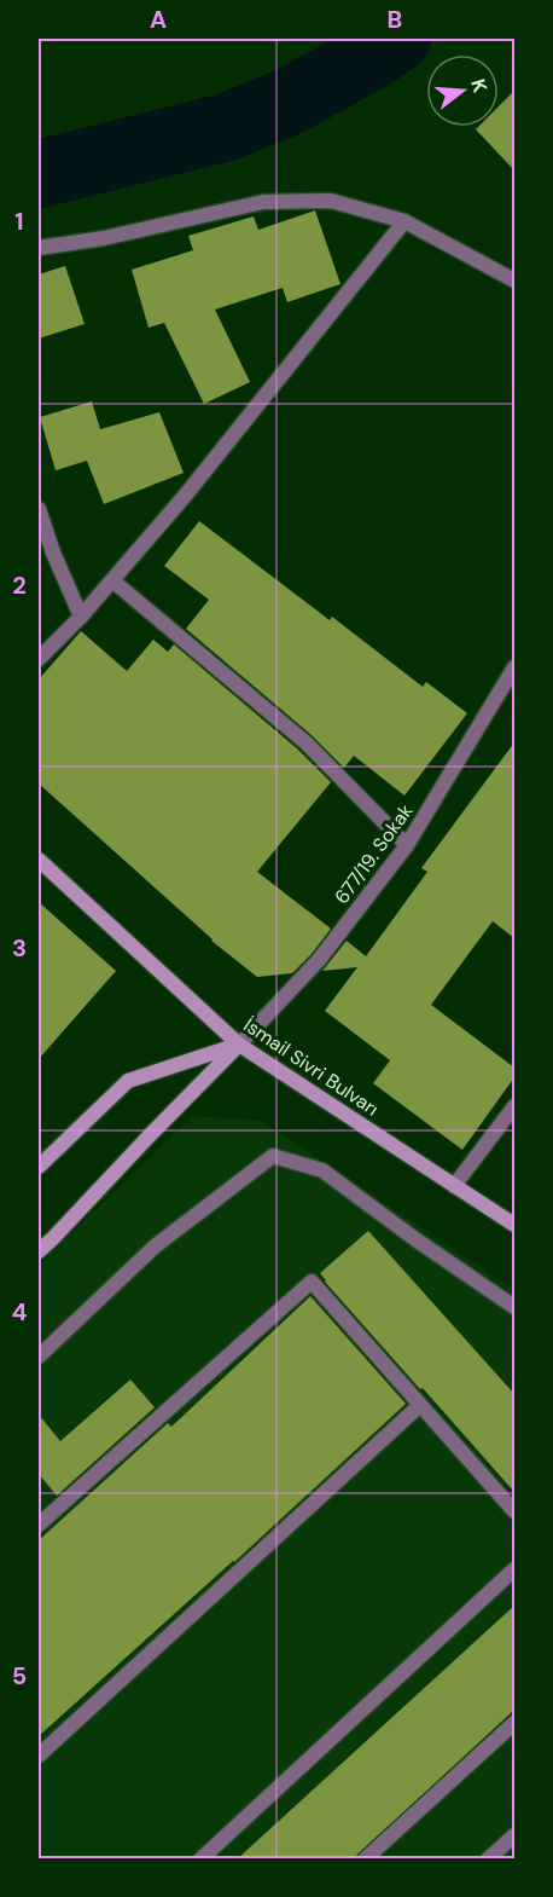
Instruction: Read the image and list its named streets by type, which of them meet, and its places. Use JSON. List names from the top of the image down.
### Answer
{
  "streets": {
    "main road": ["677/19. Sokak", "İsmail Sivri Bulvarı"]
  },
  "crossings": [
    ["677/19. Sokak", "İsmail Sivri Bulvarı"]
  ],
  "north": "right",
  "grid": {
    "columns": ["A", "B"],
    "rows": [
      "1",
      "2",
      "3",
      "4",
      "5"
    ]
  }
}
